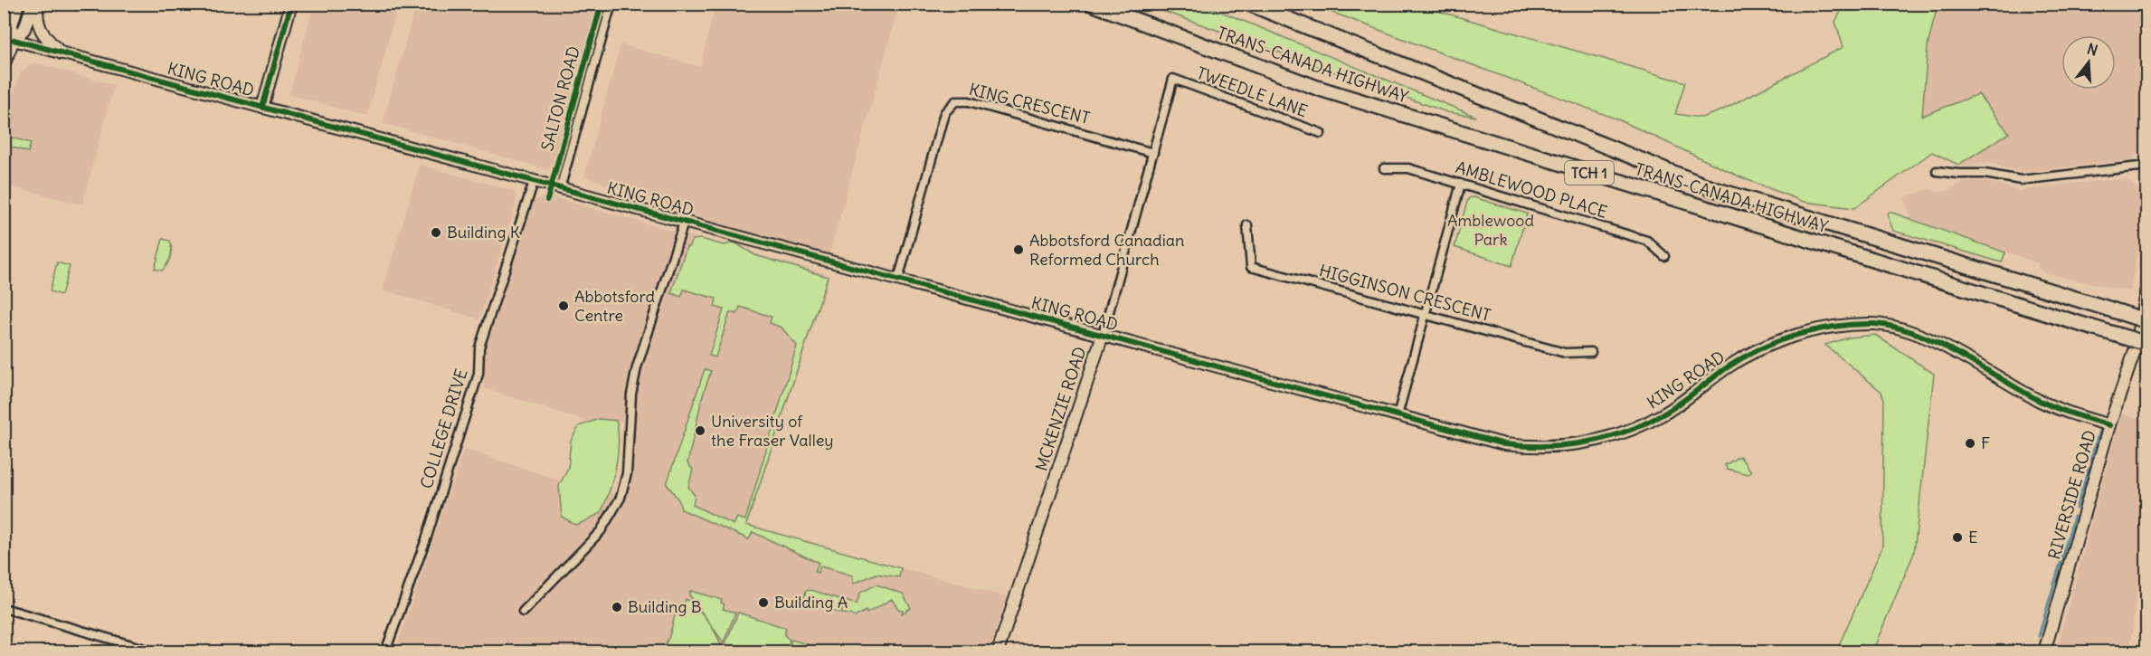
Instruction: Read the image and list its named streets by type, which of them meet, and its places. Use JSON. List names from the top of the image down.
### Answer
{
  "streets": {
    "highway": ["TRANS-CANADA HIGHWAY", "TCH 1"],
    "street": [
      "KING ROAD",
      "TWEEDLE LANE",
      "SALTON ROAD",
      "KING CRESCENT",
      "AMBLEWOOD PLACE",
      "HIGGINSON CRESCENT",
      "MCKENZIE ROAD",
      "COLLEGE DRIVE",
      "RIVERSIDE ROAD"
    ]
  },
  "crossings": [
    ["KING ROAD", "SALTON ROAD"],
    ["KING ROAD", "KING CRESCENT"],
    ["KING ROAD", "MCKENZIE ROAD"],
    ["KING ROAD", "COLLEGE DRIVE"],
    ["KING ROAD", "RIVERSIDE ROAD"],
    ["TWEEDLE LANE", "MCKENZIE ROAD"],
    ["KING CRESCENT", "MCKENZIE ROAD"]
  ],
  "parks": ["Amblewood Park"],
  "places": [
    "Building K",
    "Abbotsford Canadian Reformed Church",
    "Abbotsford Centre",
    "University of the Fraser Valley",
    "F",
    "E",
    "Building A",
    "Building B"
  ],
  "north": "top"
}
